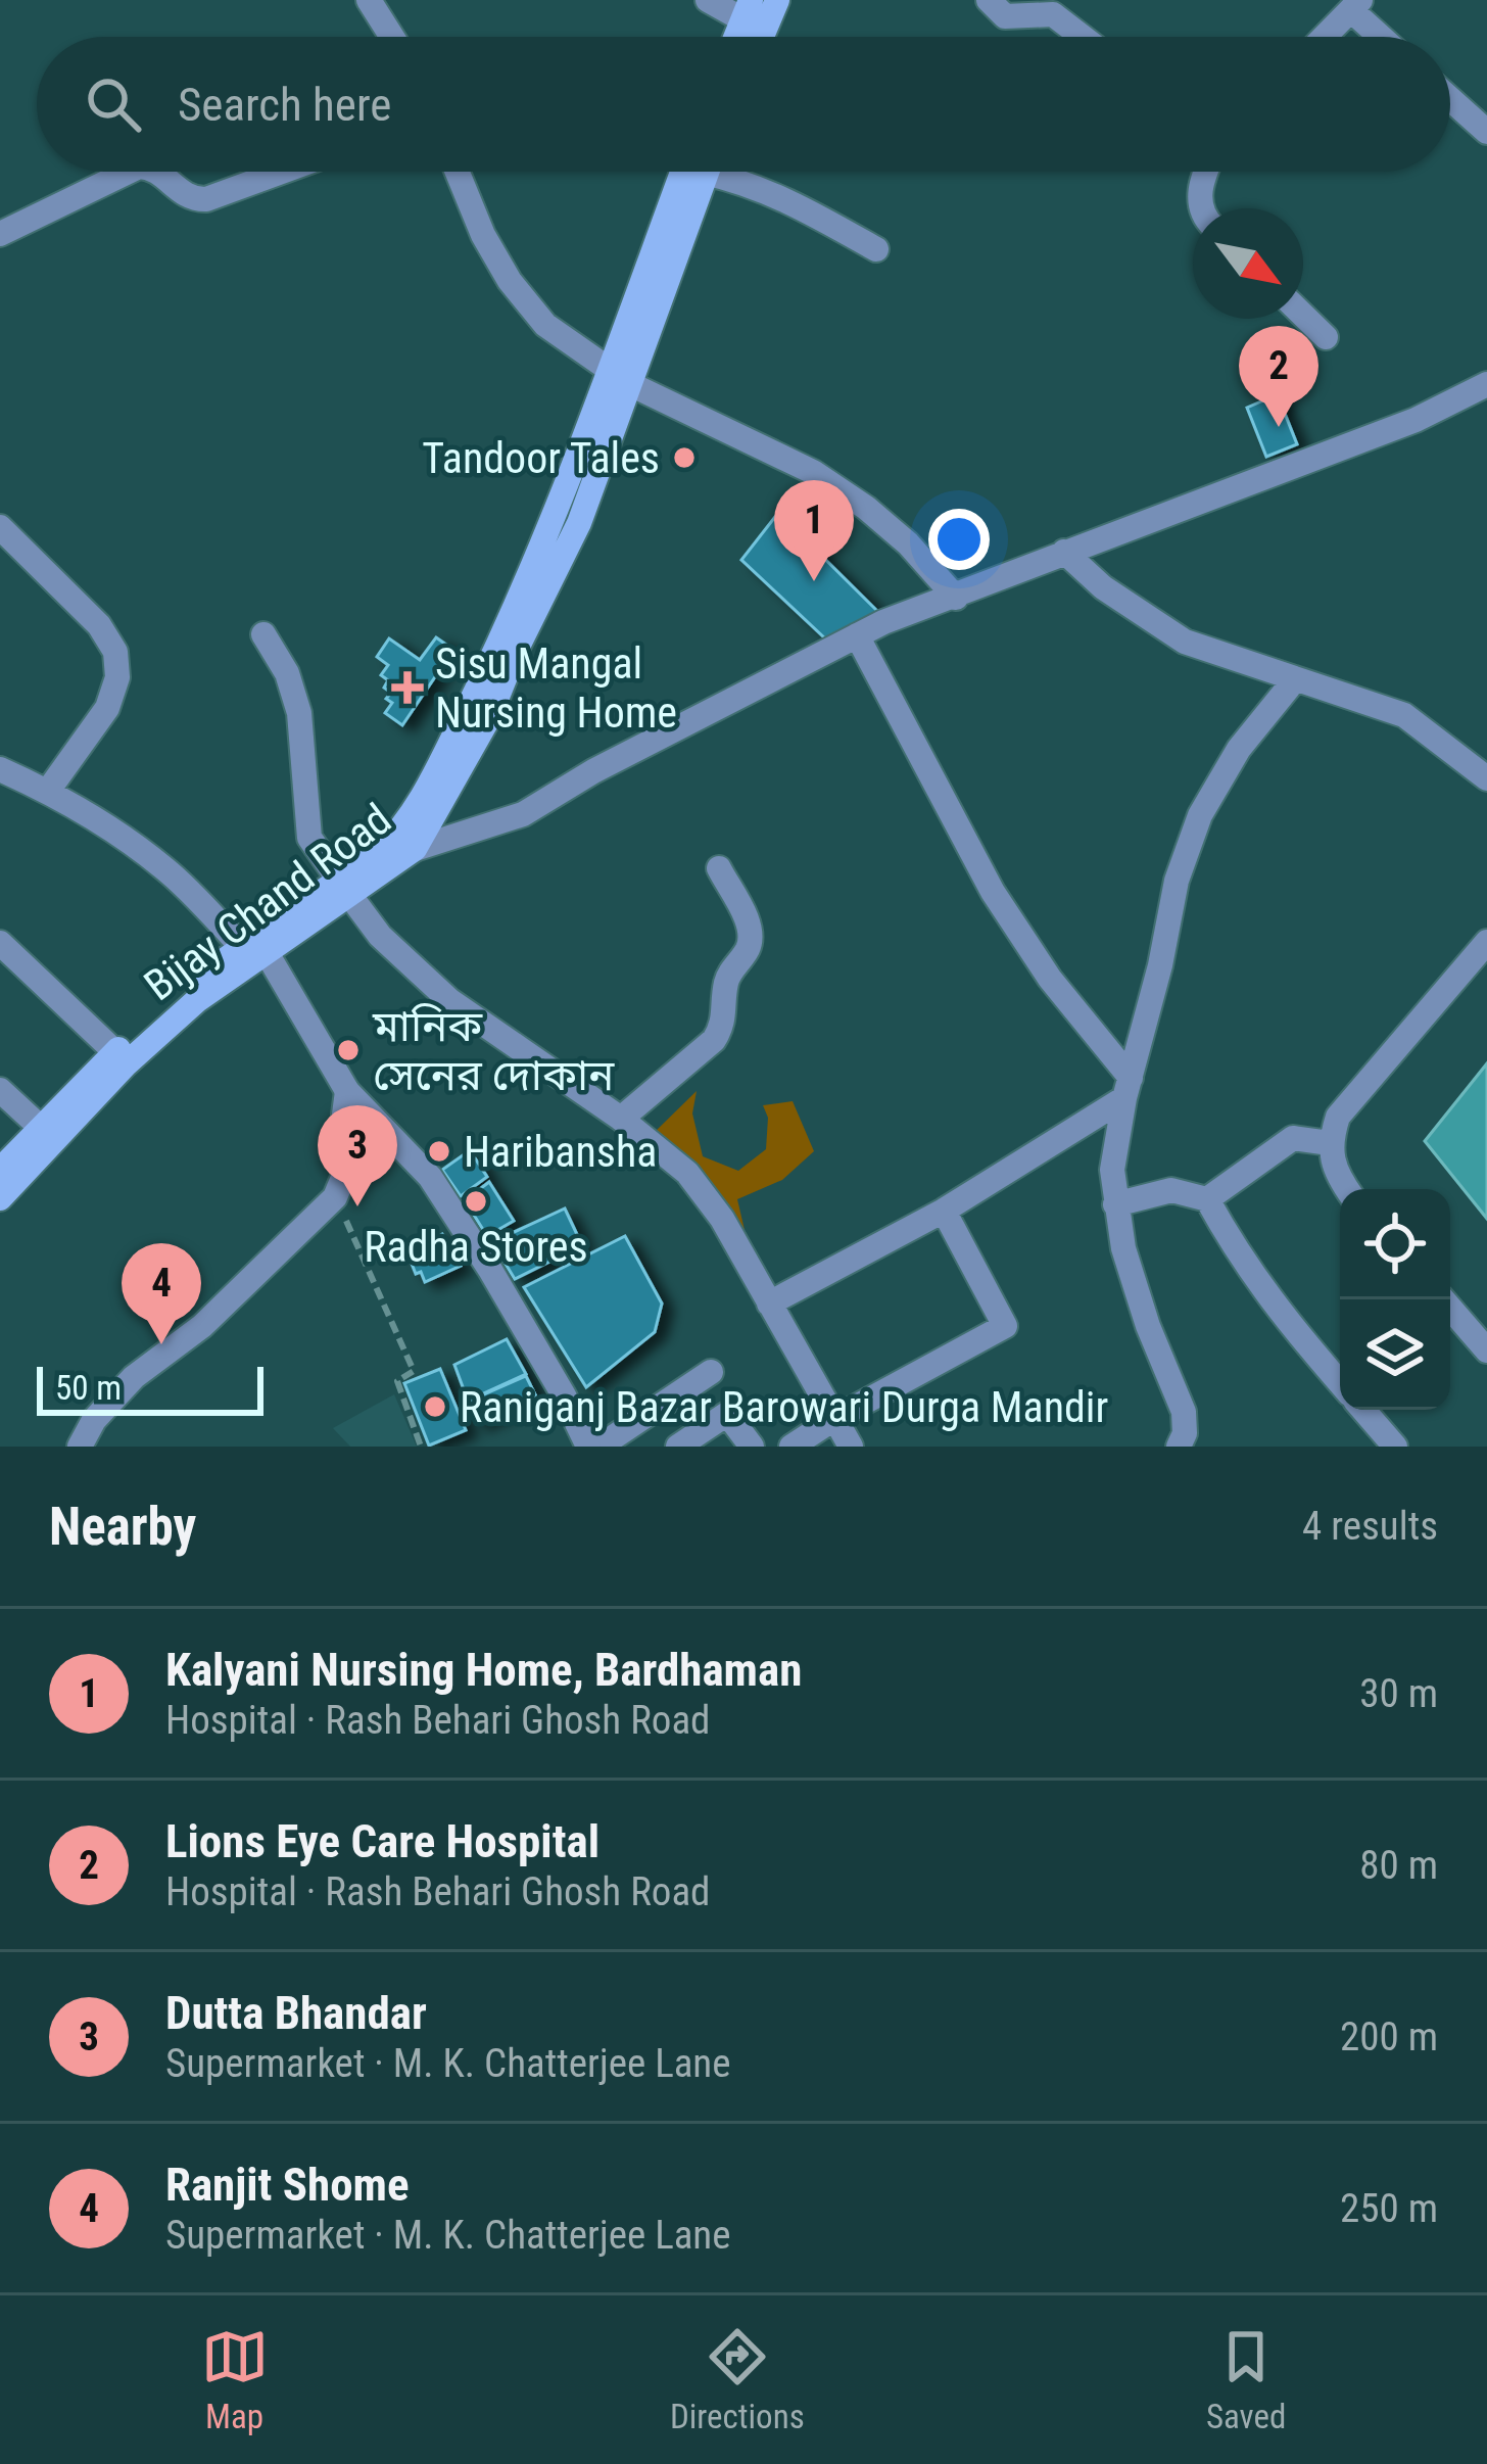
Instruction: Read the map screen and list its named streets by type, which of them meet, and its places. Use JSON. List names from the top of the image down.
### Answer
{
  "streets": {
    "main road": ["Bijay Chand Road"]
  },
  "places": {
    "other": [
      "Tandoor Tales",
      "মানিক সেনের দোকান",
      "Haribansha",
      "Radha Stores",
      "Raniganj Bazar Barowari Durga Mandir"
    ],
    "health": ["Sisu Mangal Nursing Home"]
  },
  "scale_bar": "50 m",
  "north": "bottom right",
  "page": {
    "search": "Search here",
    "pins": [
      "2",
      "1",
      "3",
      "4"
    ],
    "scale": "50 m",
    "heading": ["Nearby", "4 results"],
    "list": [
      {
        "mark": "1",
        "name": "Kalyani Nursing Home, Bardhaman",
        "note": "Hospital · Rash Behari Ghosh Road",
        "value": "30 m"
      },
      {
        "mark": "2",
        "name": "Lions Eye Care Hospital",
        "note": "Hospital · Rash Behari Ghosh Road",
        "value": "80 m"
      },
      {
        "mark": "3",
        "name": "Dutta Bhandar",
        "note": "Supermarket · M. K. Chatterjee Lane",
        "value": "200 m"
      },
      {
        "mark": "4",
        "name": "Ranjit Shome",
        "note": "Supermarket · M. K. Chatterjee Lane",
        "value": "250 m"
      }
    ],
    "nav": ["Map", "Directions", "Saved"]
  }
}
